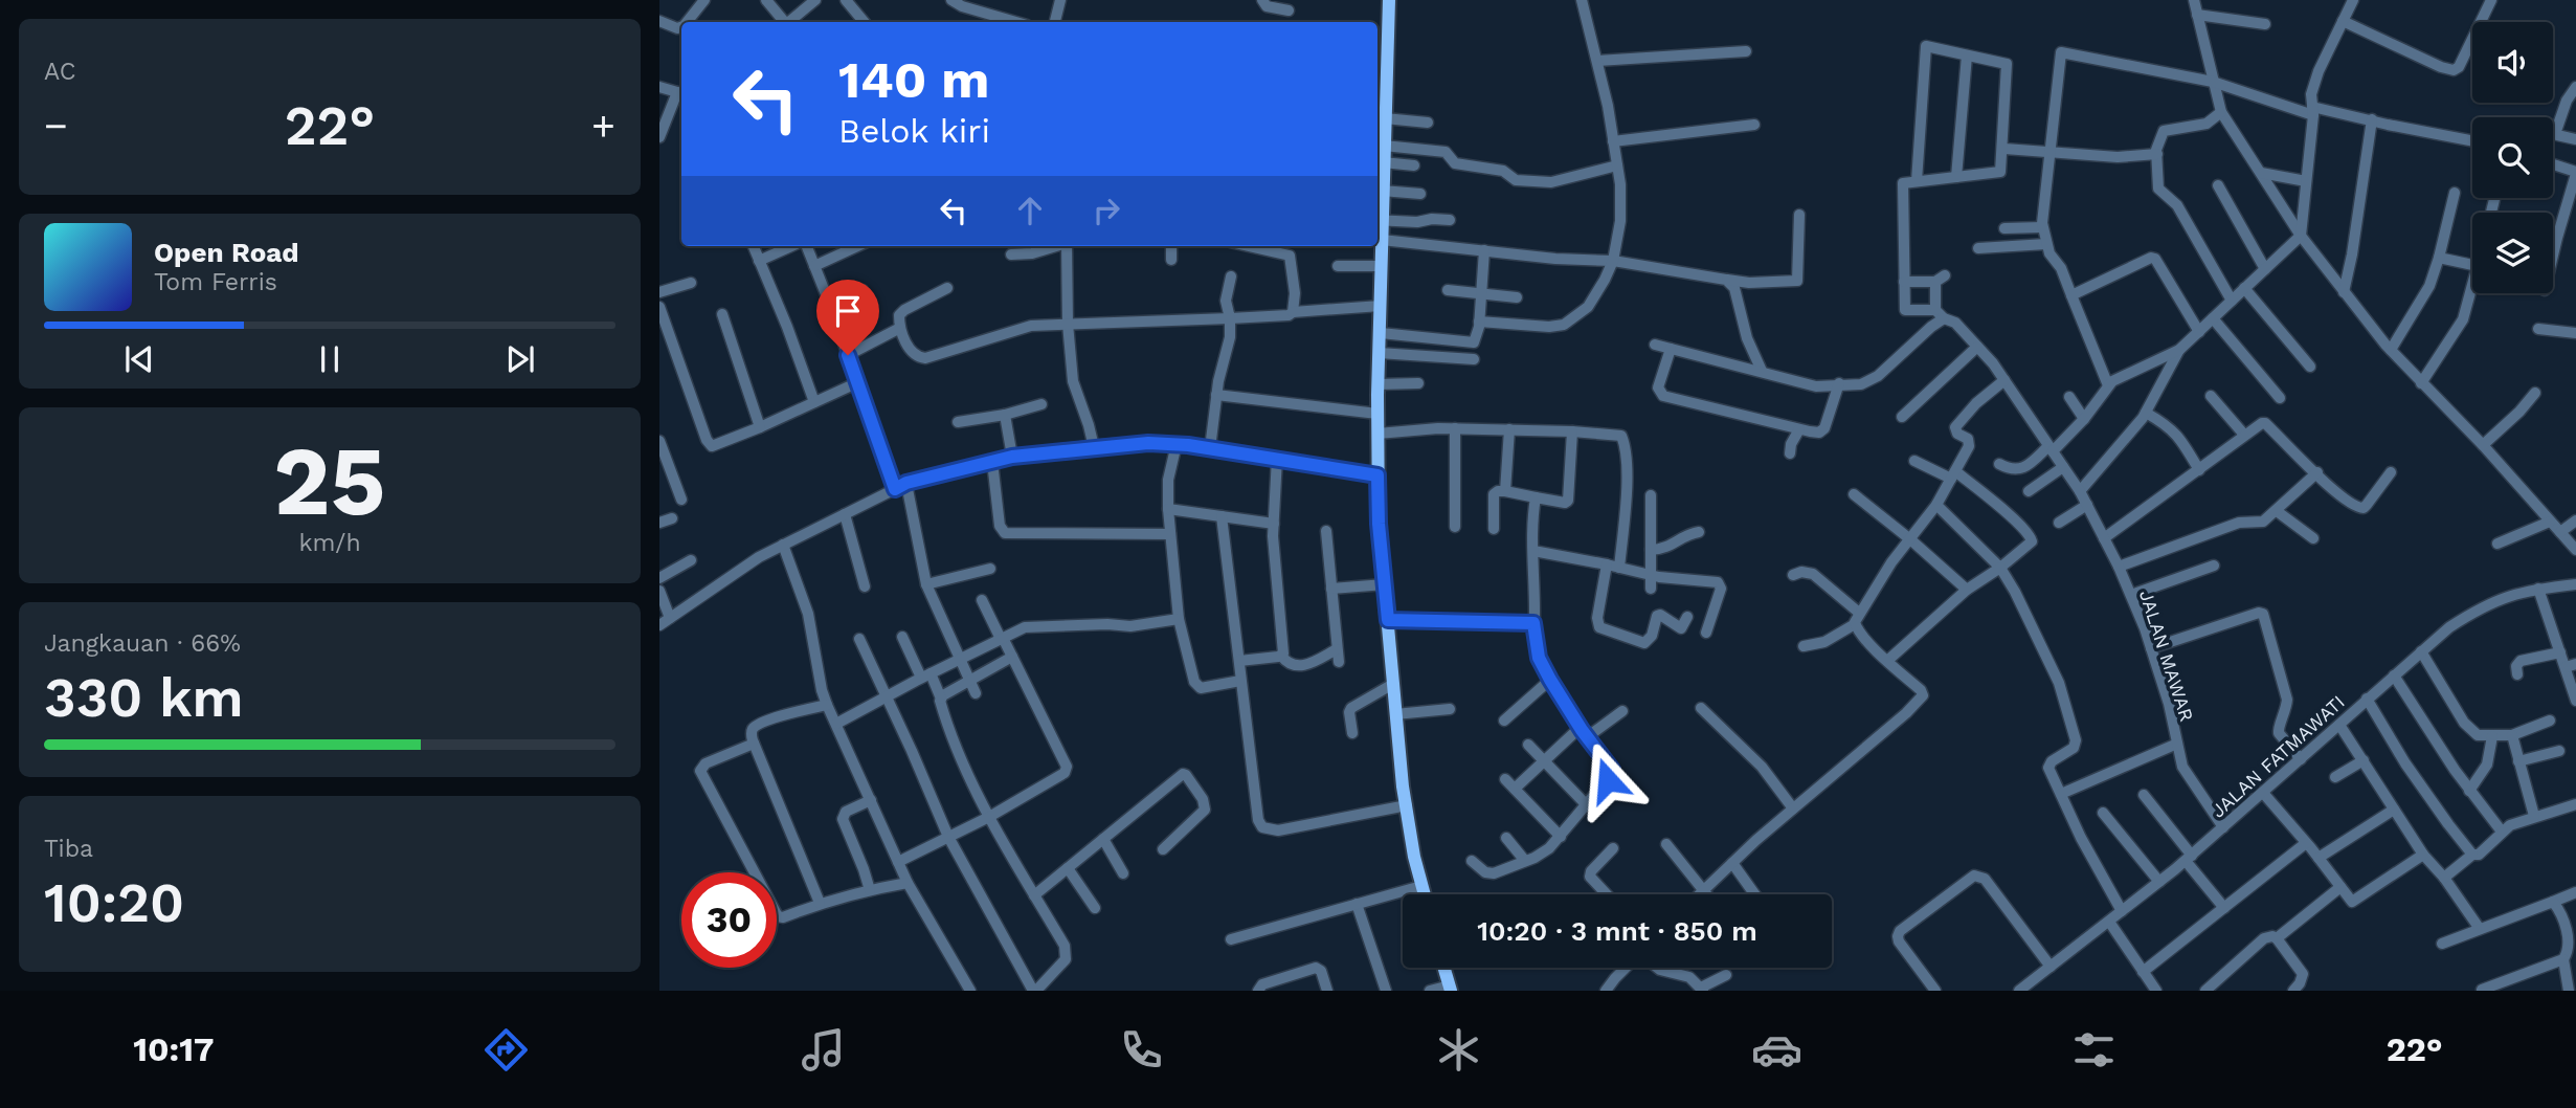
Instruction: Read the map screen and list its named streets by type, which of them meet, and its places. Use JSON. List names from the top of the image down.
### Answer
{
  "streets": {
    "street": ["JALAN MAWAR", "JALAN FATMAWATI"]
  },
  "crossings": [
    ["JALAN MAWAR", "JALAN FATMAWATI"]
  ],
  "page": {
    "tile": [
      "AC",
      ["25", "km/h"],
      ["Jangkauan · 66%", "330 km"],
      ["Tiba", "10:20"]
    ],
    "turn": ["140 m", "Belok kiri"],
    "heat": ["−", "22°", "+"],
    "song": ["Open Road", "Tom Ferris"],
    "limit": "30",
    "trip": "10:20 · 3 mnt · 850 m",
    "tabs": ["10:17", "22°"]
  }
}
